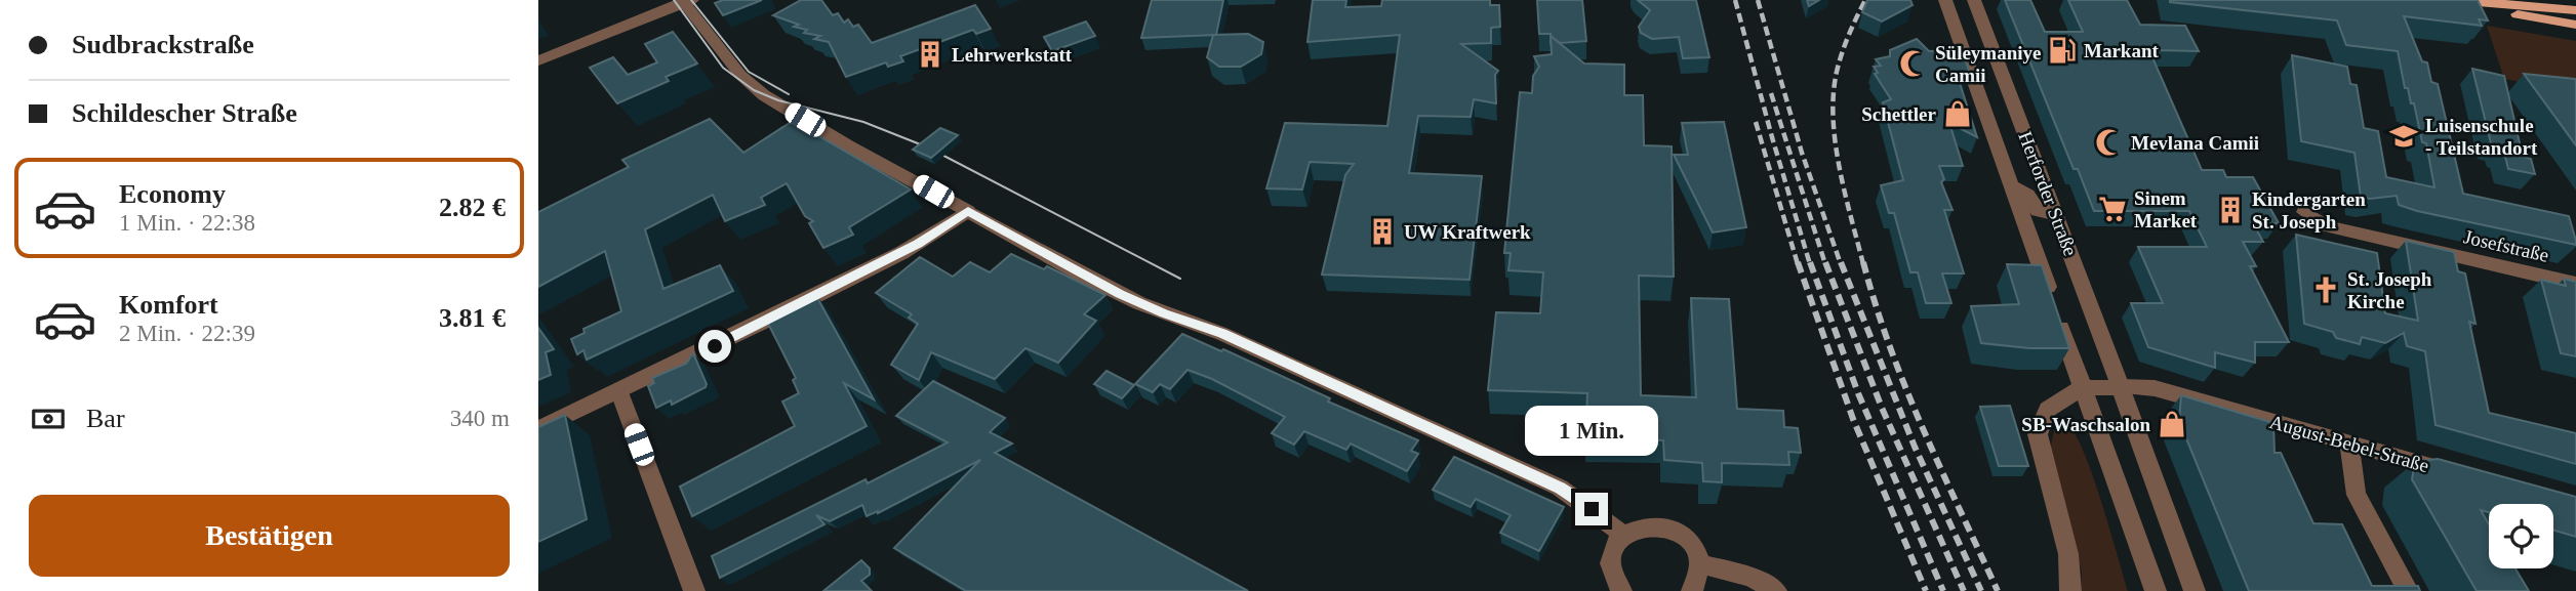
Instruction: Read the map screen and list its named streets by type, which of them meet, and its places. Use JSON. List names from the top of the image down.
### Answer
{
  "streets": {
    "street": ["Herforder Straße", "Josefstraße", "August-Bebel-Straße"]
  },
  "crossings": [
    ["Herforder Straße", "August-Bebel-Straße"]
  ],
  "places": {
    "fuel station": ["Markant"],
    "building": ["Lehrwerkstatt", "Kindergarten St. Joseph", "UW Kraftwerk"],
    "mosque": ["Süleymaniye Camii", "Mevlana Camii"],
    "shop": ["Schettler", "SB-Waschsalon"],
    "school or university": ["Luisenschule - Teilstandort"],
    "supermarket": ["Sinem Market"],
    "church": ["St. Joseph Kirche"]
  },
  "page": {
    "banner": ["Sudbrackstraße", "Schildescher Straße"],
    "list": [
      {
        "name": "Economy",
        "note": "1 Min. · 22:38",
        "value": "2.82 €"
      },
      {
        "name": "Komfort",
        "note": "2 Min. · 22:39",
        "value": "3.81 €"
      }
    ],
    "pay": ["Bar", "340 m"],
    "bubble": "1 Min.",
    "buttons": "Bestätigen"
  }
}
